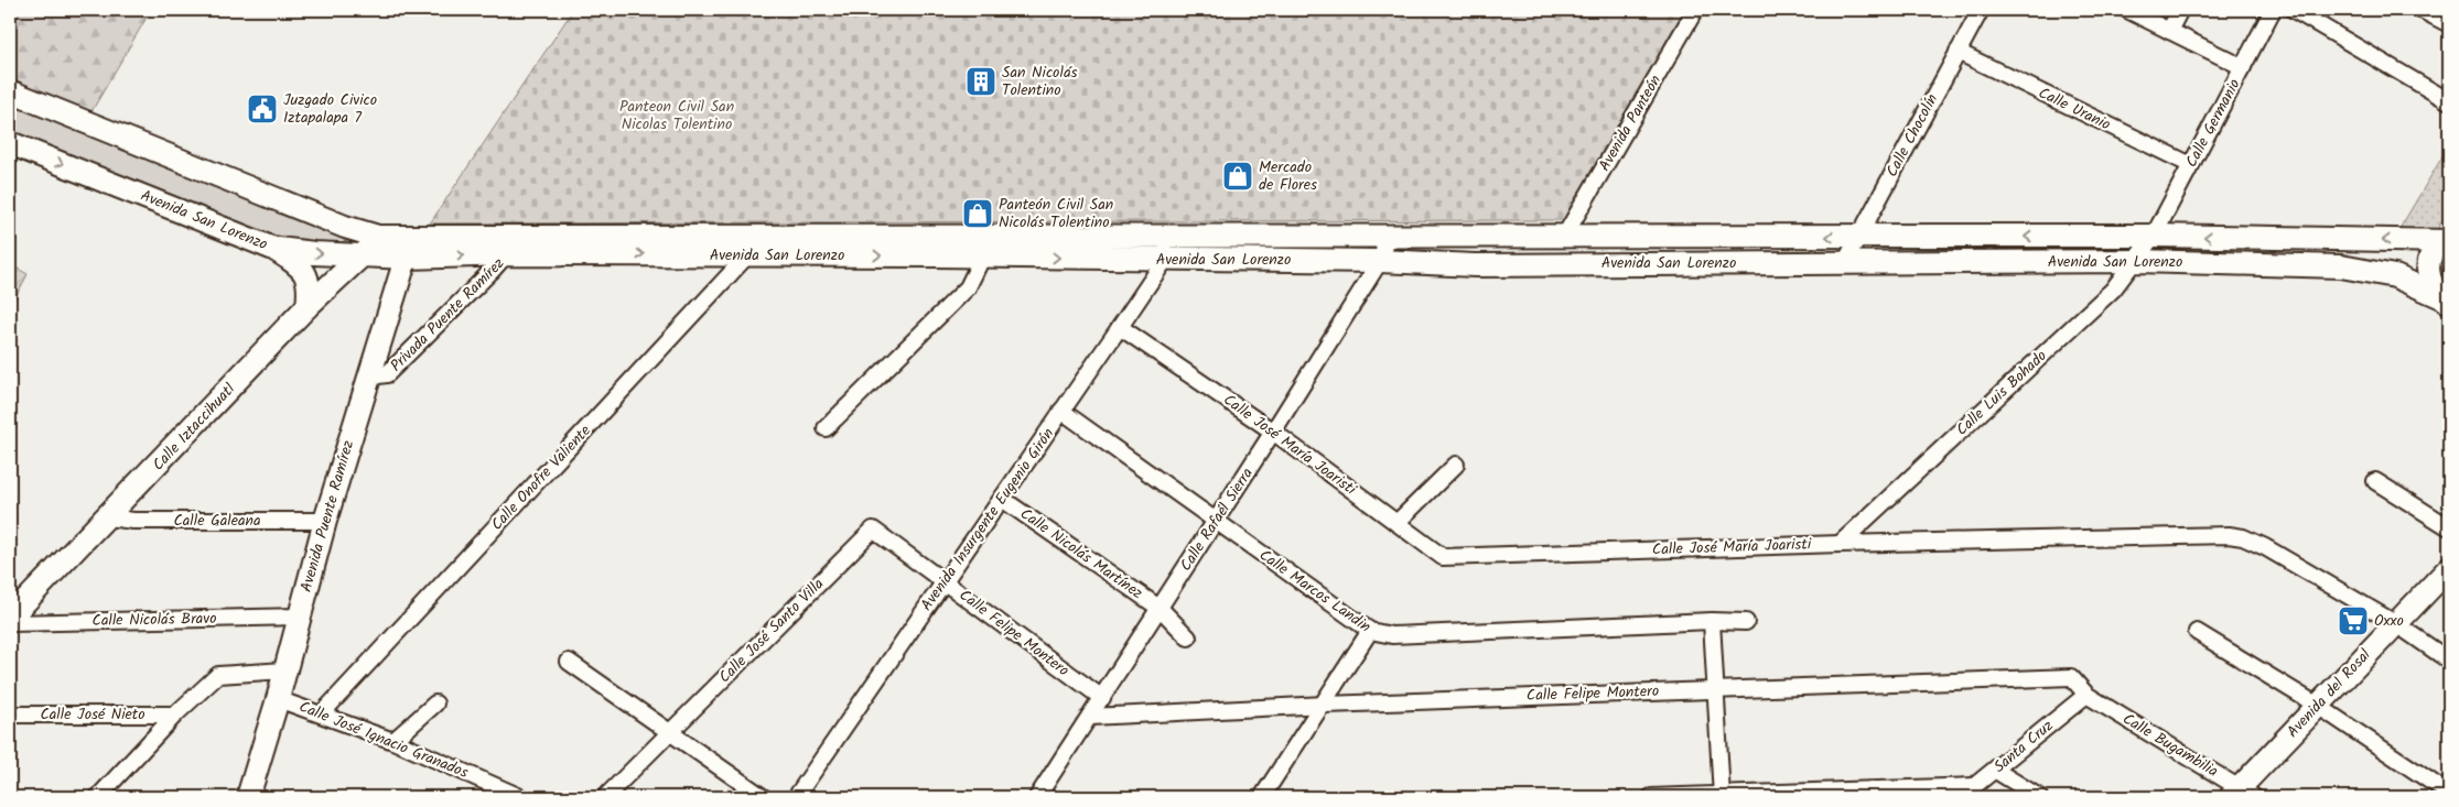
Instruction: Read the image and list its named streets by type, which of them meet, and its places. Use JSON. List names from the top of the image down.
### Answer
{
  "streets": {
    "main road": [
      "Avenida San Lorenzo",
      "Calle Iztaccihuatl",
      "Avenida Puente Ramírez",
      "Avenida del Rosal"
    ],
    "street": [
      "Calle Uranio",
      "Avenida Panteón",
      "Calle Germanio",
      "Calle Chocolín",
      "Privada Puente Ramírez",
      "Calle Luis Bohado",
      "Calle José María Joaristi",
      "Calle Onofre Valiente",
      "Avenida Insurgente Eugenio Girón",
      "Calle Rafaél Sierra",
      "Calle Galeana",
      "Calle Nicolás Martínez",
      "Calle Marcos Landin",
      "Calle Nicolás Bravo",
      "Calle José Santo Villa",
      "Calle Felipe Montero",
      "Calle José Nieto",
      "Calle José Ignacio Granados",
      "Calle Bugambilia",
      "Santa Cruz"
    ]
  },
  "crossings": [
    ["Calle Uranio", "Calle Germanio"],
    ["Calle Uranio", "Calle Chocolín"],
    ["Avenida Panteón", "Avenida San Lorenzo"],
    ["Calle Germanio", "Avenida San Lorenzo"],
    ["Calle Germanio", "Calle Luis Bohado"],
    ["Calle Chocolín", "Avenida San Lorenzo"],
    ["Avenida San Lorenzo", "Privada Puente Ramírez"],
    ["Avenida San Lorenzo", "Calle Luis Bohado"],
    ["Avenida San Lorenzo", "Calle Iztaccihuatl"],
    ["Avenida San Lorenzo", "Calle Onofre Valiente"],
    ["Avenida San Lorenzo", "Avenida Puente Ramírez"],
    ["Avenida San Lorenzo", "Avenida Insurgente Eugenio Girón"],
    ["Avenida San Lorenzo", "Calle Rafaél Sierra"],
    ["Privada Puente Ramírez", "Avenida Puente Ramírez"],
    ["Calle Luis Bohado", "Calle José María Joaristi"],
    ["Calle Iztaccihuatl", "Calle Galeana"],
    ["Calle José María Joaristi", "Avenida Insurgente Eugenio Girón"],
    ["Calle José María Joaristi", "Calle Rafaél Sierra"],
    ["Calle José María Joaristi", "Avenida del Rosal"],
    ["Calle Onofre Valiente", "Calle José Ignacio Granados"],
    ["Avenida Puente Ramírez", "Calle Galeana"],
    ["Avenida Puente Ramírez", "Calle Nicolás Bravo"],
    ["Avenida Puente Ramírez", "Calle José Ignacio Granados"],
    ["Avenida Insurgente Eugenio Girón", "Calle Nicolás Martínez"],
    ["Avenida Insurgente Eugenio Girón", "Calle Marcos Landin"],
    ["Avenida Insurgente Eugenio Girón", "Calle Felipe Montero"],
    ["Calle Rafaél Sierra", "Calle Nicolás Martínez"],
    ["Calle Rafaél Sierra", "Calle Marcos Landin"],
    ["Calle Rafaél Sierra", "Calle Felipe Montero"],
    ["Calle José Santo Villa", "Calle Felipe Montero"],
    ["Calle Felipe Montero", "Calle Bugambilia"],
    ["Calle Felipe Montero", "Santa Cruz"],
    ["Avenida del Rosal", "Calle Bugambilia"],
    ["Calle Bugambilia", "Santa Cruz"]
  ],
  "parks": ["Panteon Civil San Nicolas Tolentino"],
  "places": {
    "building": ["San Nicolás Tolentino"],
    "public building": ["Juzgado Civico Iztapalapa 7"],
    "shop": ["Mercado de Flores", "Panteón Civil San Nicolás Tolentino"],
    "supermarket": ["Oxxo"]
  }
}
